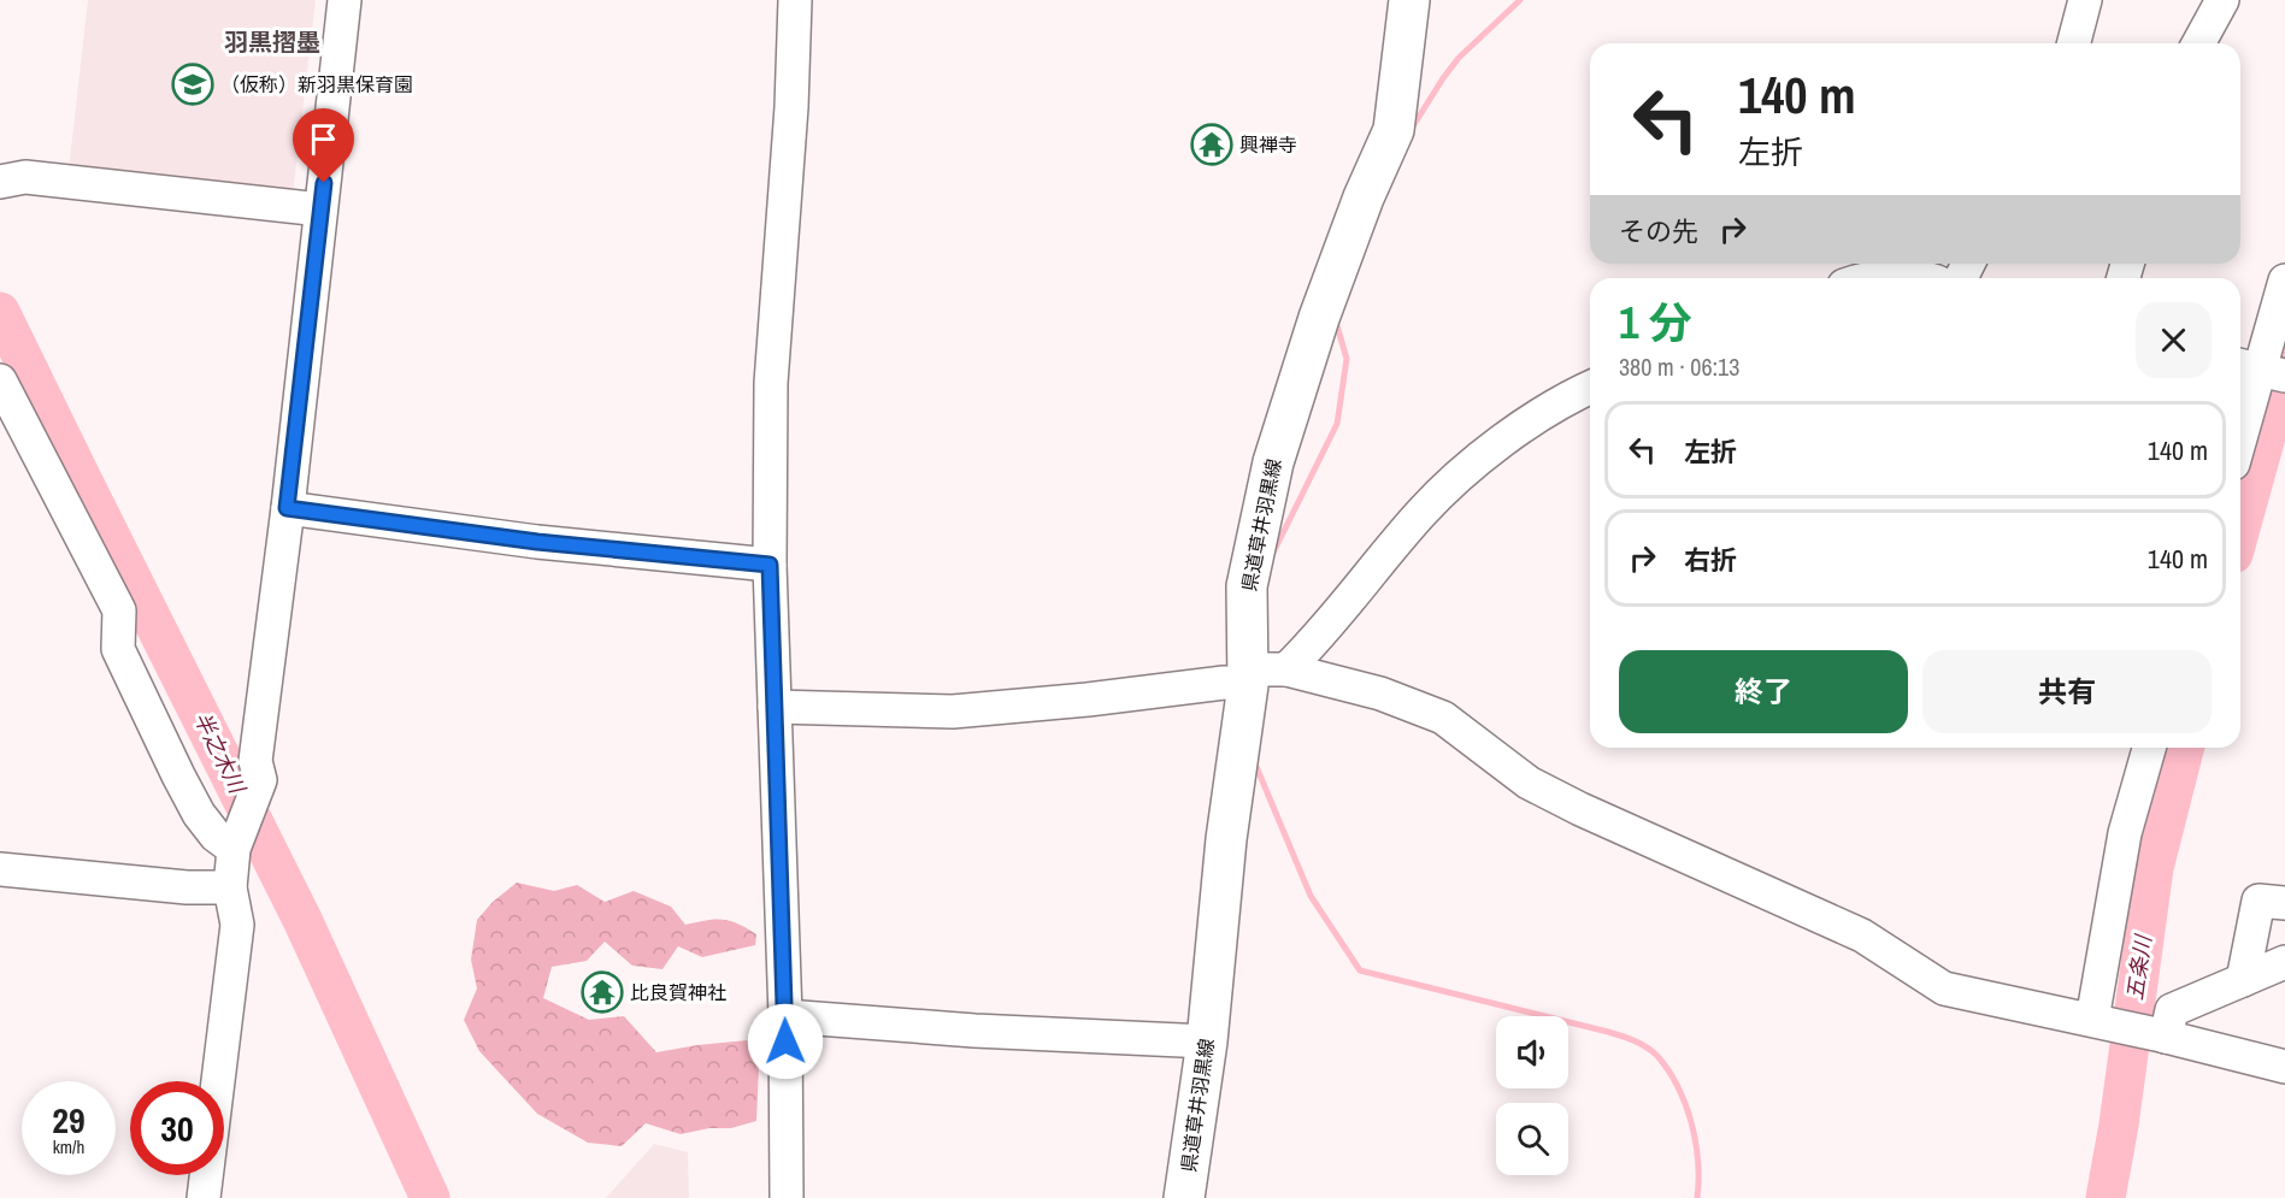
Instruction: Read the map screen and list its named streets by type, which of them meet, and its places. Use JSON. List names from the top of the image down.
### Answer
{
  "streets": {
    "main road": ["県道草井羽黒線"]
  },
  "districts": ["羽黒摺墨"],
  "water": ["半之木川", "五条川"],
  "places": {
    "school or university": ["（仮称）新羽黒保育園"],
    "temple": ["興禅寺", "比良賀神社"]
  },
  "page": {
    "turn": ["140 m", "左折"],
    "then": "その先",
    "heading": ["1 分", "380 m · 06:13"],
    "list": [
      {
        "name": "左折",
        "value": "140 m"
      },
      {
        "name": "右折",
        "value": "140 m"
      }
    ],
    "buttons": ["終了", "共有"],
    "speed": "29 km/h",
    "limit": "30"
  }
}
